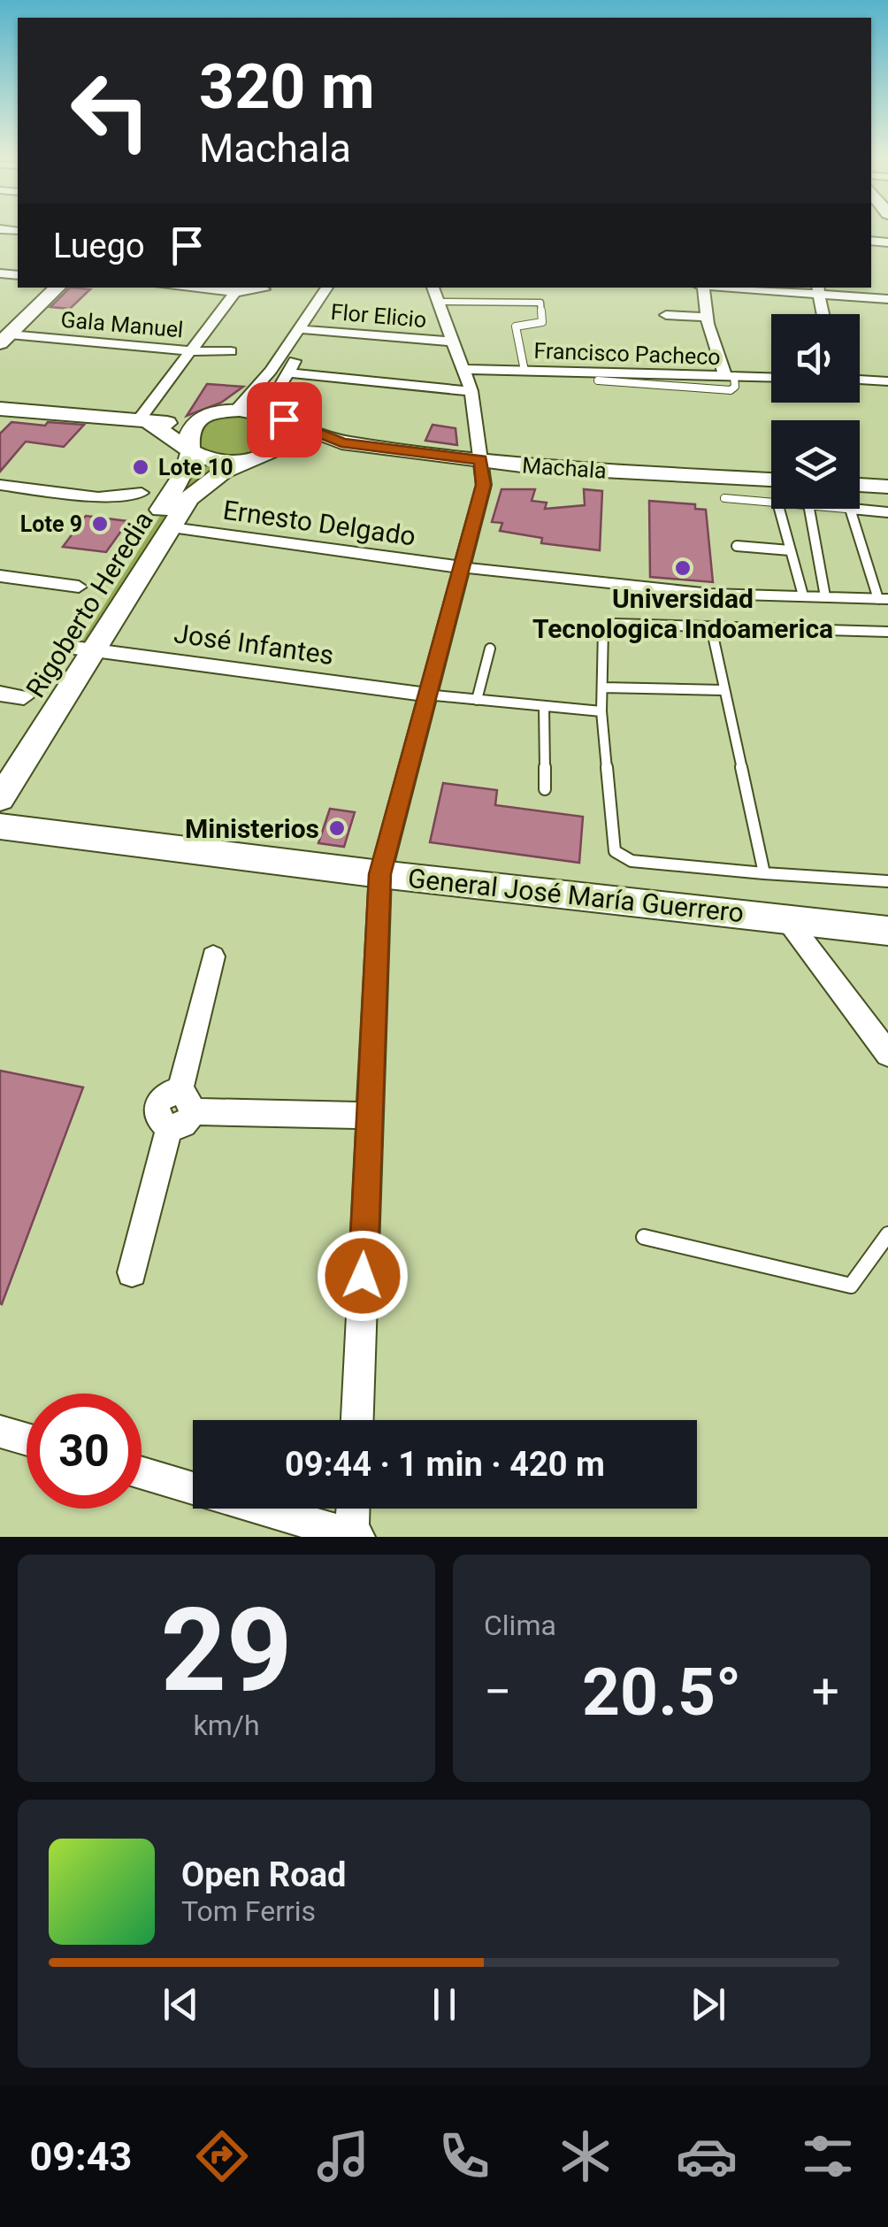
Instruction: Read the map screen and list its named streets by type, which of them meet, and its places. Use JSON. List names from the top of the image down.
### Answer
{
  "streets": {
    "main road": ["Machala", "Rigoberto Heredia", "General José María Guerrero"],
    "street": [
      "Flor Elicio",
      "Gala Manuel",
      "Francisco Pacheco",
      "Ernesto Delgado",
      "José Infantes"
    ]
  },
  "crossings": [
    ["Machala", "Rigoberto Heredia"],
    ["Ernesto Delgado", "Rigoberto Heredia"],
    ["Rigoberto Heredia", "José Infantes"]
  ],
  "places": [
    "Lote 10",
    "Lote 9",
    "Universidad Tecnologica Indoamerica",
    "Ministerios"
  ],
  "page": {
    "turn": ["320 m", "Machala"],
    "then": "Luego",
    "limit": "30",
    "trip": "09:44 · 1 min · 420 m",
    "tile": [
      ["29", "km/h"],
      "Clima"
    ],
    "heat": ["−", "20.5°", "+"],
    "song": ["Open Road", "Tom Ferris"],
    "tabs": "09:43"
  }
}
